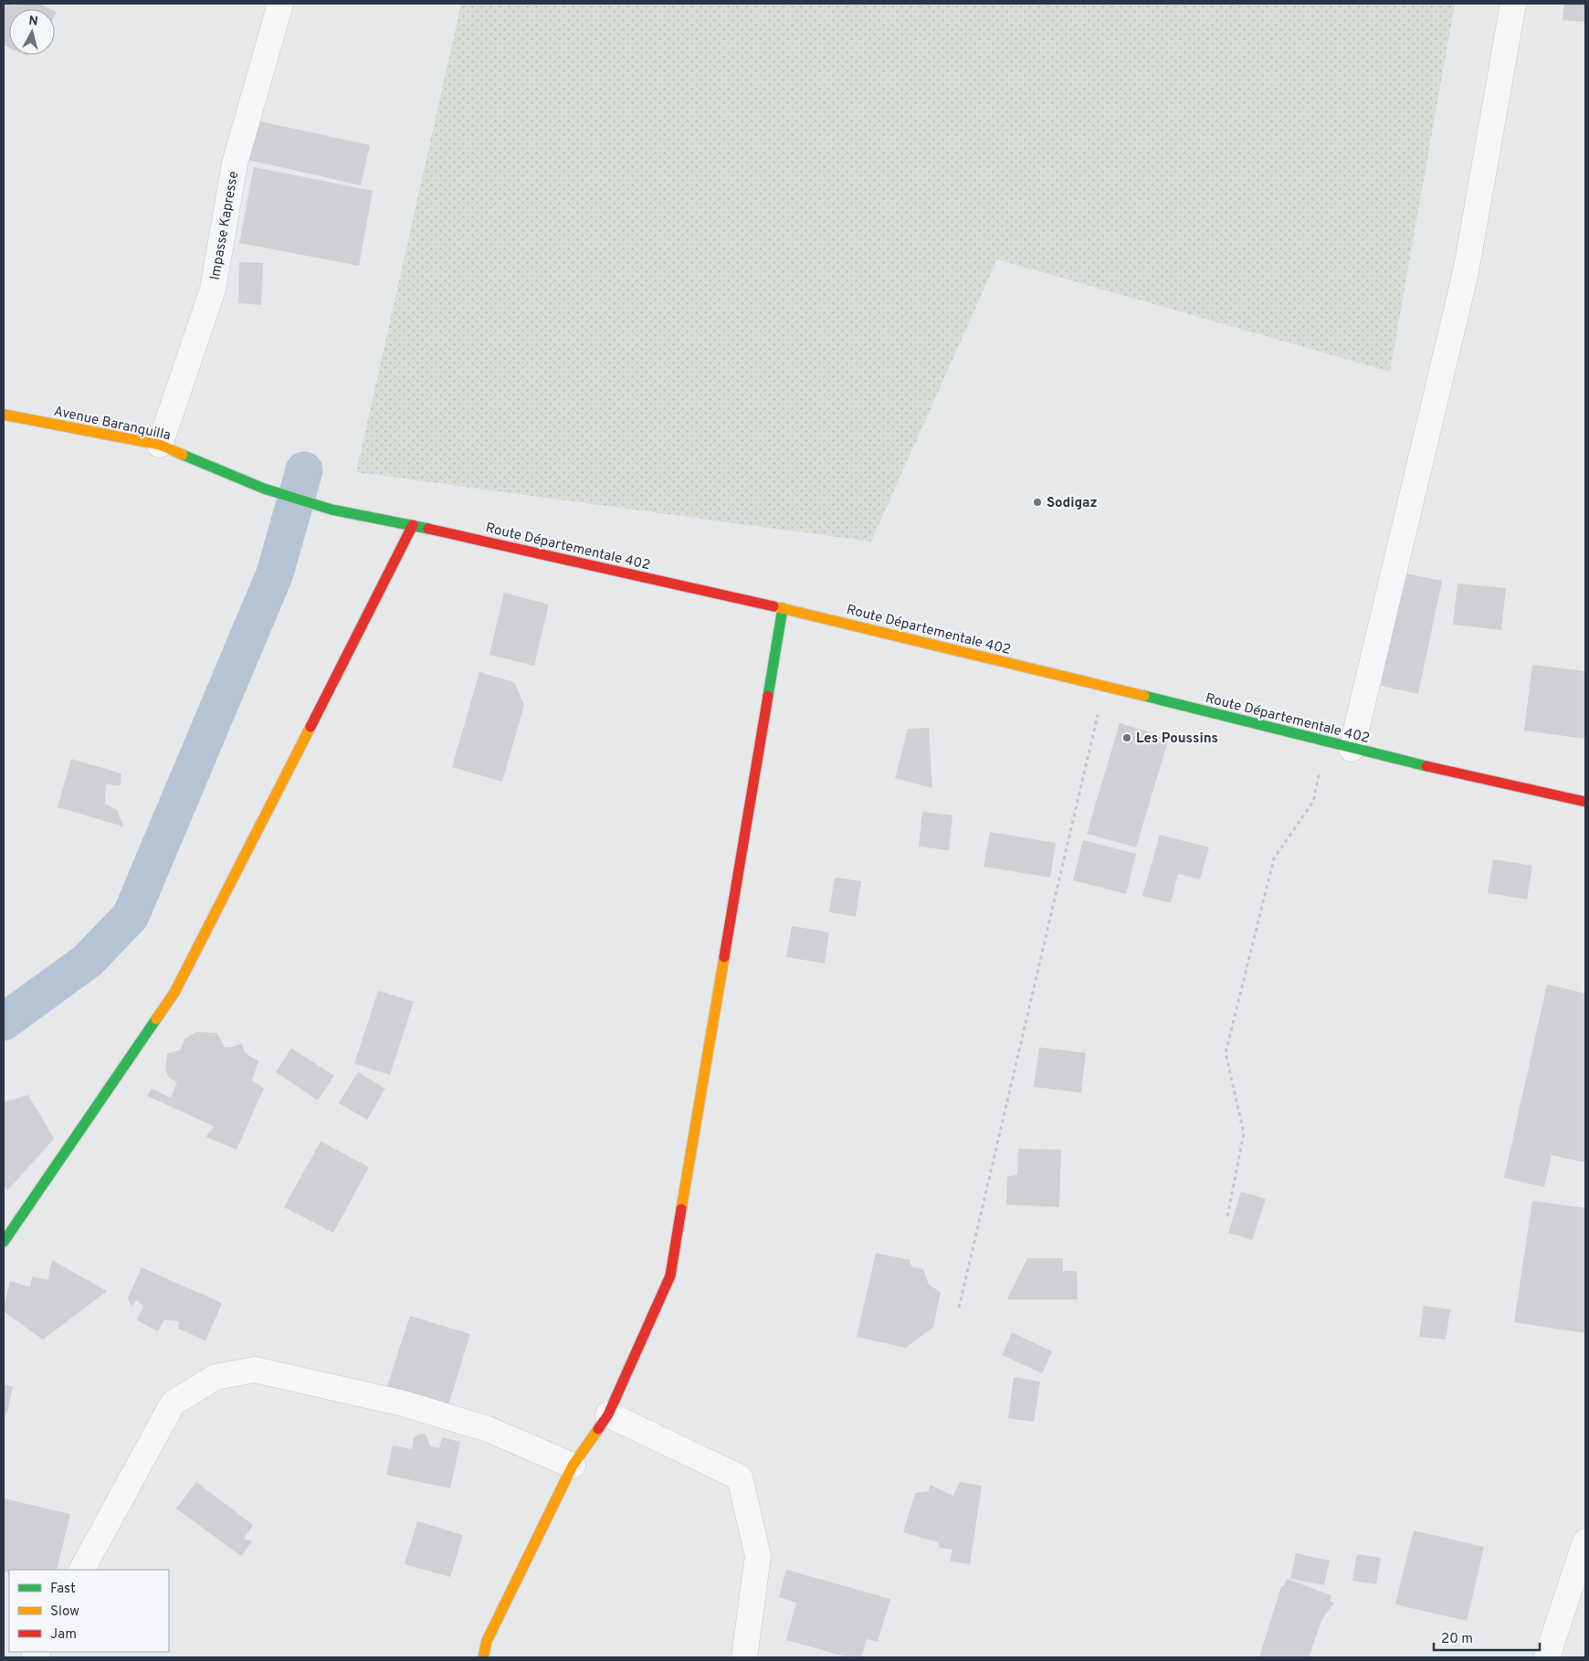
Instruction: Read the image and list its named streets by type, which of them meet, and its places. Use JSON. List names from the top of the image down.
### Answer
{
  "streets": {
    "street": ["Impasse Kapresse", "Avenue Baranquilla", "Route Départementale 402"]
  },
  "crossings": [
    ["Impasse Kapresse", "Avenue Baranquilla"],
    ["Avenue Baranquilla", "Route Départementale 402"]
  ],
  "places": ["Sodigaz", "Les Poussins"],
  "legend": ["Fast", "Slow", "Jam"],
  "scale_bar": "20 m",
  "north": "top"
}
